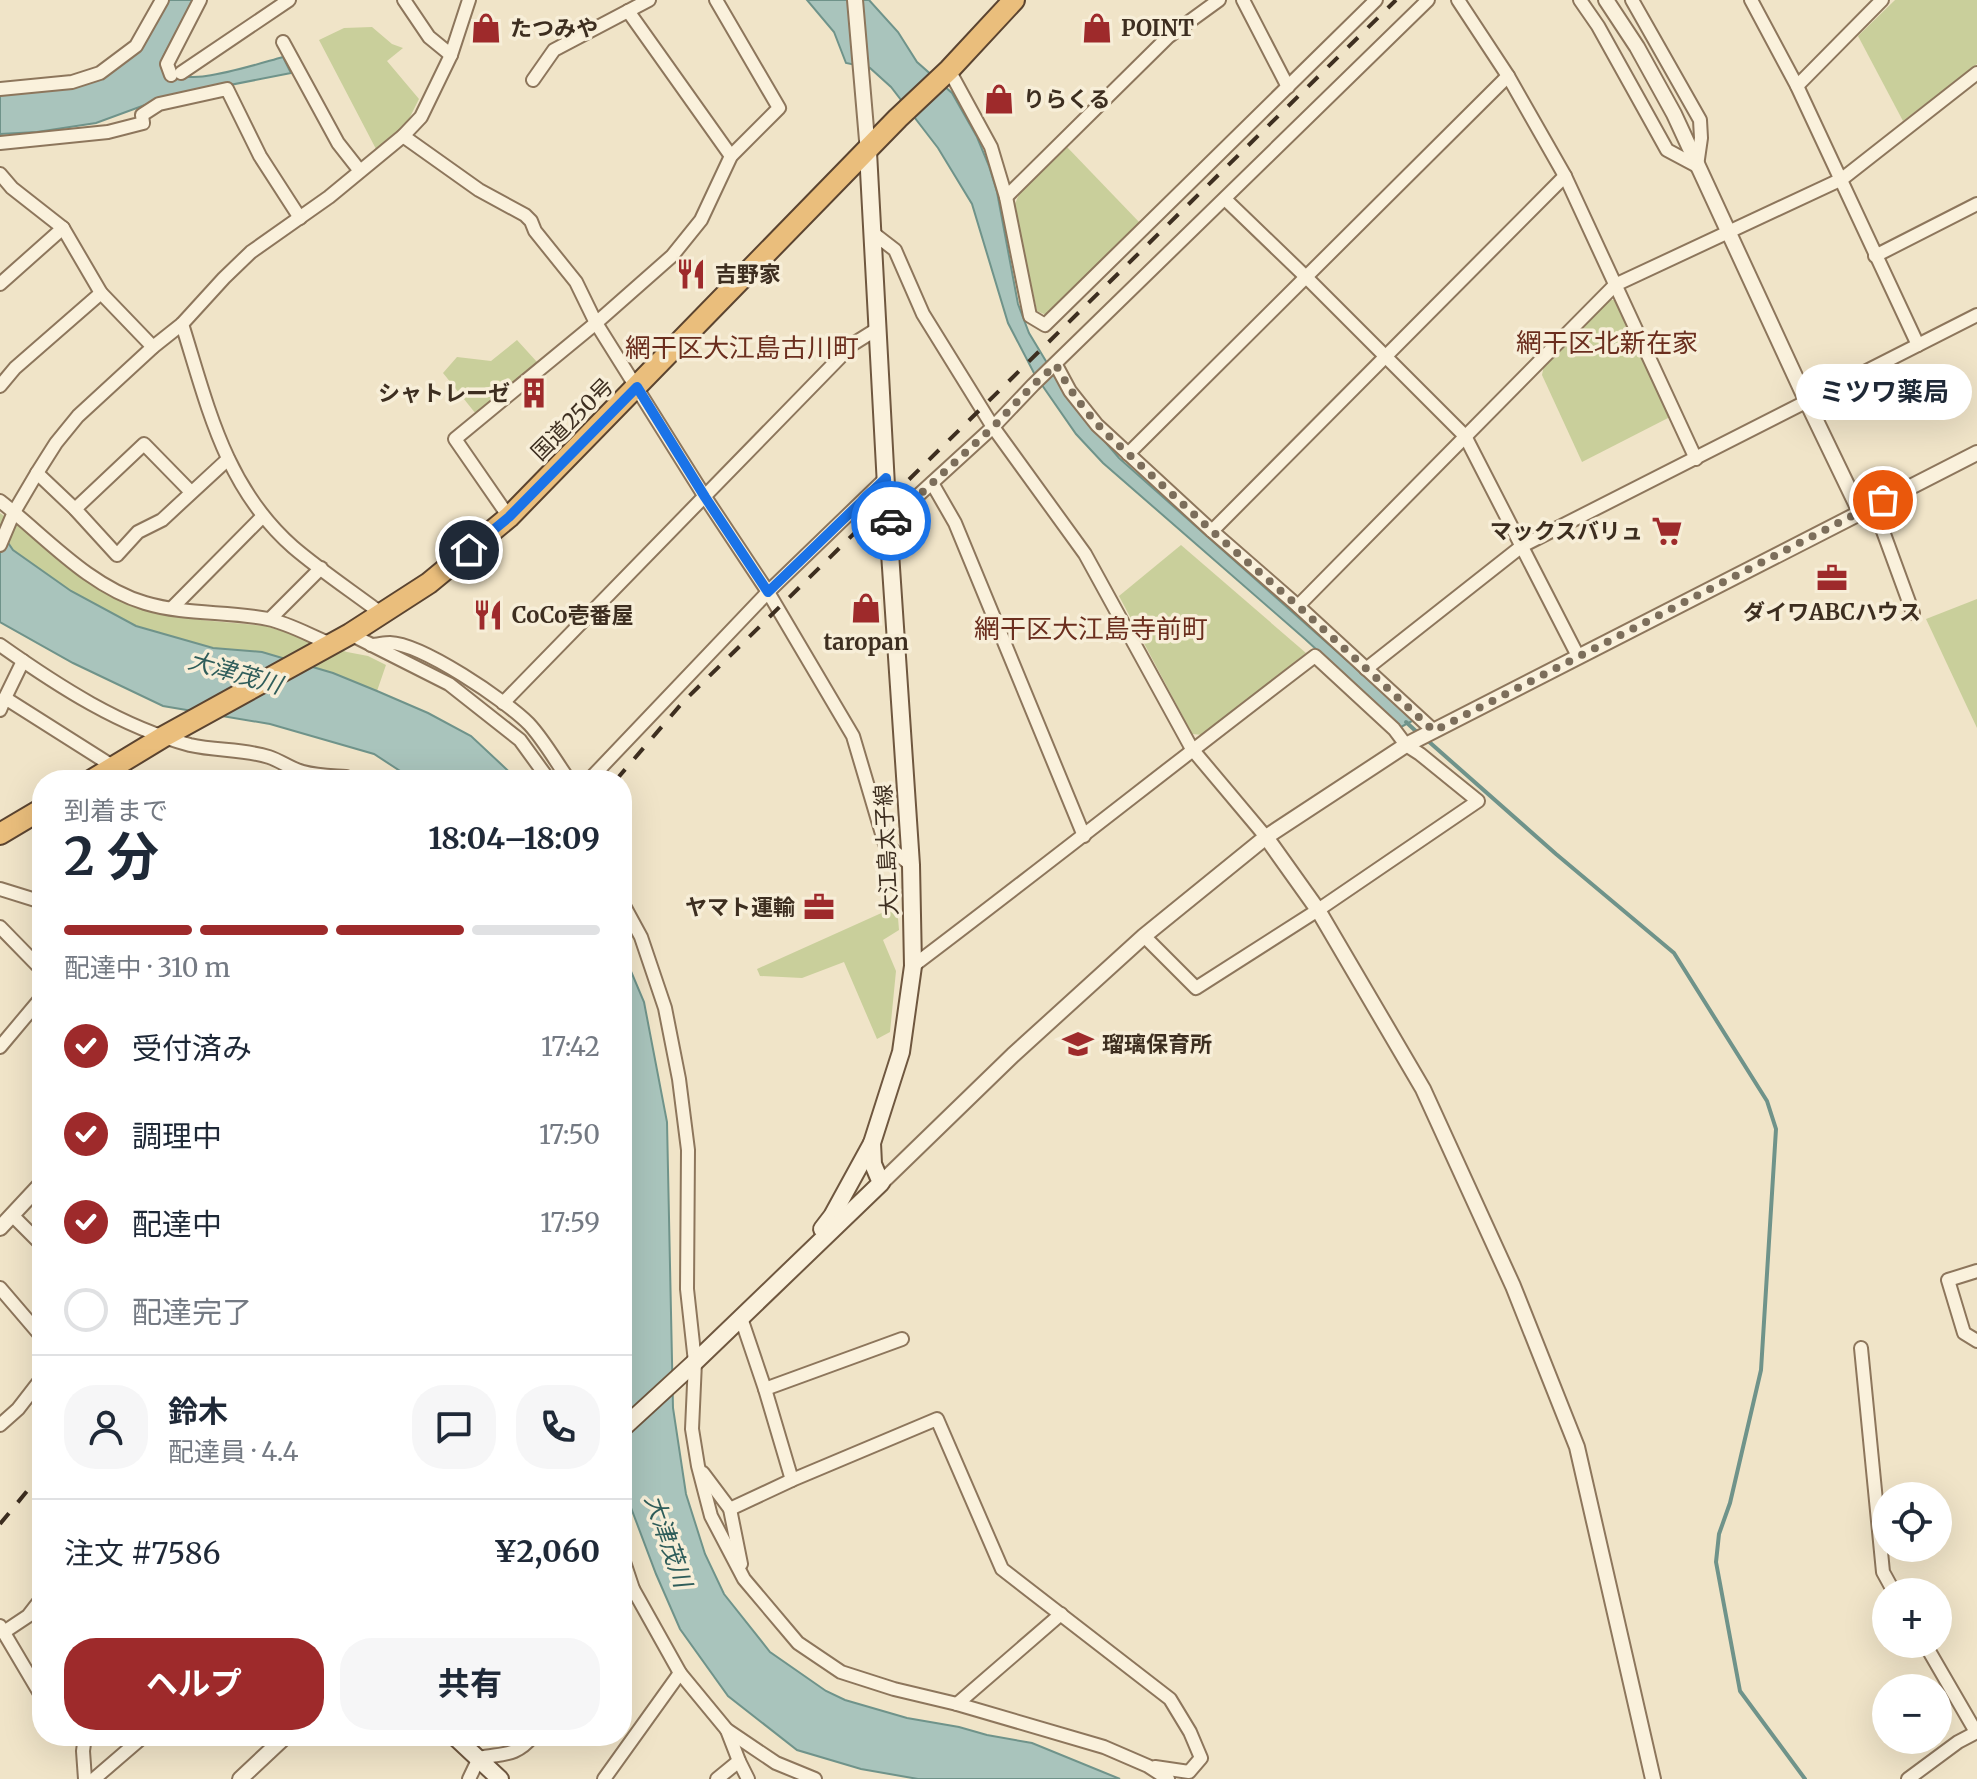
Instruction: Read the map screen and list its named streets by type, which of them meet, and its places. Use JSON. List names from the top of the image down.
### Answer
{
  "streets": {
    "highway": ["国道250号"],
    "main road": ["大江島太子線"]
  },
  "crossings": [
    ["国道250号", "大江島太子線"]
  ],
  "districts": ["網干区北新在家", "網干区大江島古川町", "網干区大江島寺前町"],
  "water": ["大津茂川"],
  "places": {
    "shop": [
      "たつみや",
      "POINT",
      "りらくる",
      "taropan"
    ],
    "restaurant": ["吉野家", "CoCo壱番屋"],
    "building": ["シャトレーゼ"],
    "other": ["ミツワ薬局"],
    "supermarket": ["マックスバリュ"],
    "office": ["ダイワABCハウス", "ヤマト運輸"],
    "school or university": ["瑠璃保育所"]
  },
  "page": {
    "bubble": "ミツワ薬局",
    "heading": ["2 分", "到着まで", "18:04–18:09"],
    "panel": [
      "鈴木",
      "配達員 · 4.4",
      "注文 #7586",
      "¥2,060"
    ],
    "bar": "配達中 · 310 m",
    "list": [
      ["受付済み", "17:42"],
      ["調理中", "17:50"],
      ["配達中", "17:59"],
      "配達完了"
    ],
    "map_buttons": ["+", "−"],
    "buttons": ["ヘルプ", "共有"]
  }
}
